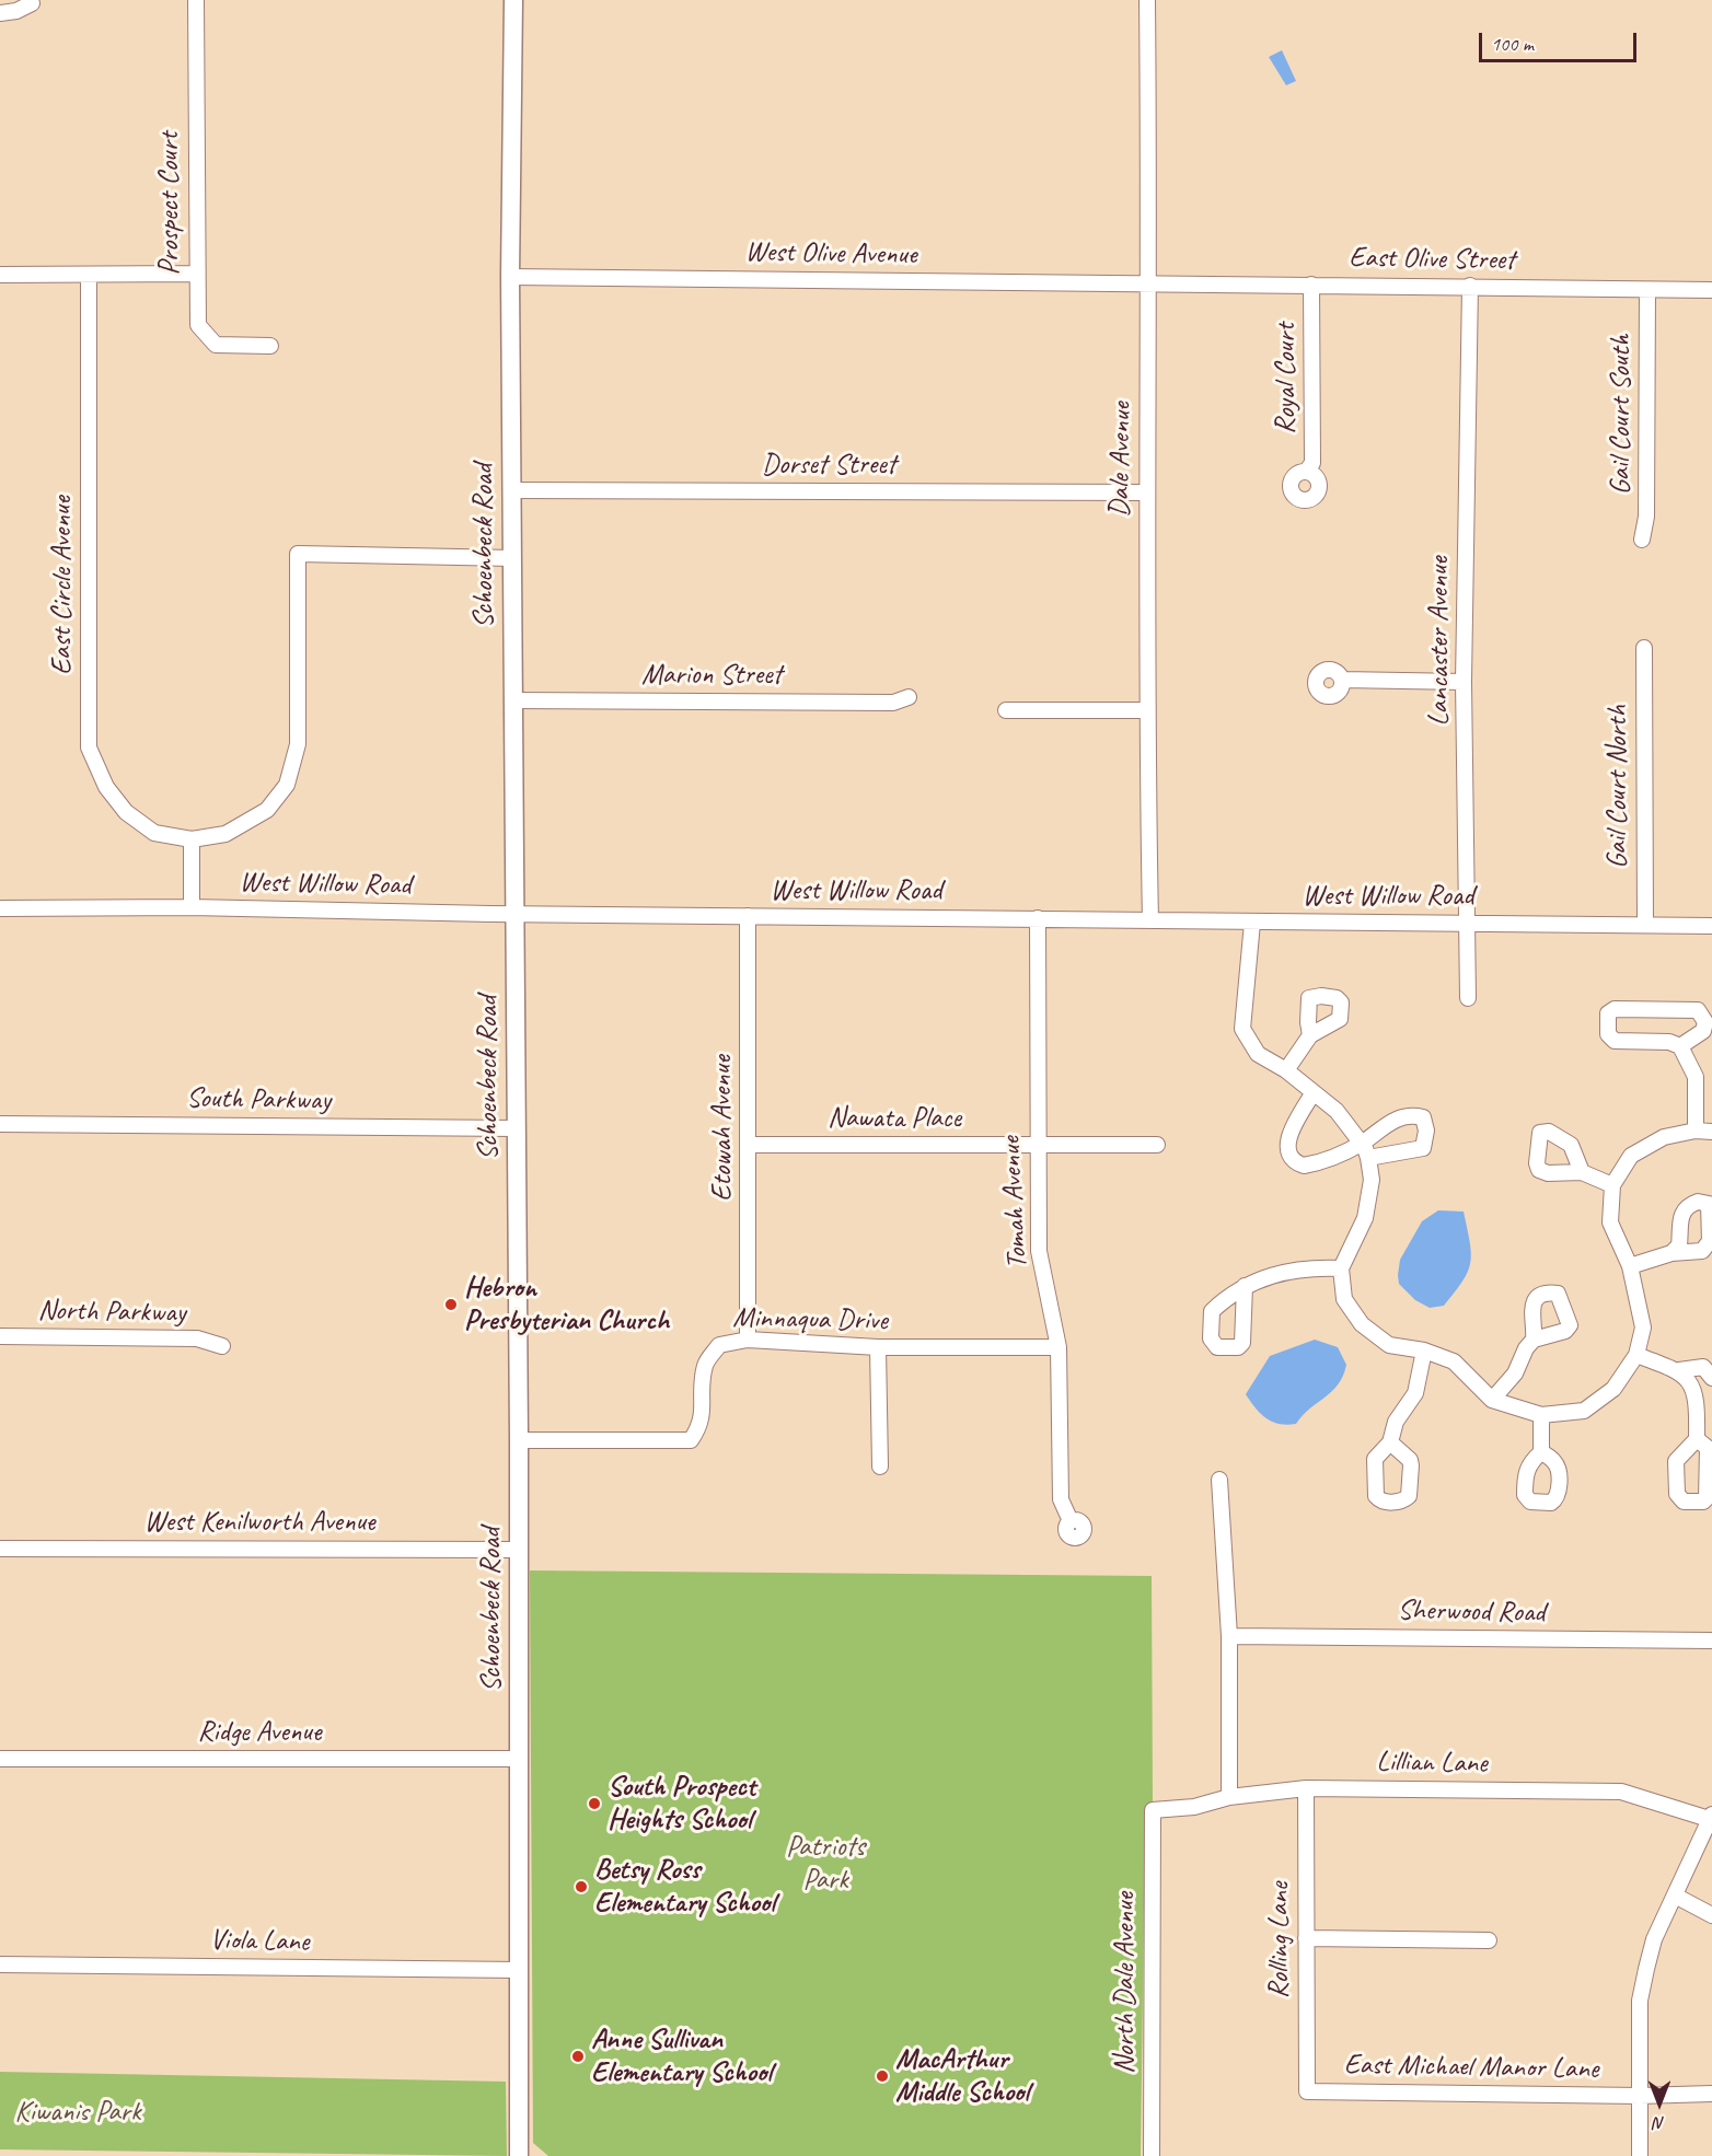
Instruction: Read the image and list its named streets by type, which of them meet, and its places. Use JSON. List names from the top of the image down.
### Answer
{
  "streets": {
    "main road": ["Schoenbeck Road"],
    "street": [
      "Prospect Court",
      "West Olive Avenue",
      "East Olive Street",
      "Royal Court",
      "Gail Court South",
      "Dale Avenue",
      "Dorset Street",
      "East Circle Avenue",
      "Lancaster Avenue",
      "Marion Street",
      "Gail Court North",
      "West Willow Road",
      "South Parkway",
      "Nawata Place",
      "Etowah Avenue",
      "Tomah Avenue",
      "North Parkway",
      "Minnaqua Drive",
      "West Kenilworth Avenue",
      "Sherwood Road",
      "Ridge Avenue",
      "Lillian Lane",
      "Rolling Lane",
      "Viola Lane",
      "North Dale Avenue",
      "East Michael Manor Lane"
    ]
  },
  "crossings": [
    ["West Olive Avenue", "East Olive Street"],
    ["West Olive Avenue", "Dale Avenue"],
    ["West Olive Avenue", "Schoenbeck Road"],
    ["East Olive Street", "Royal Court"],
    ["East Olive Street", "Gail Court South"],
    ["East Olive Street", "Dale Avenue"],
    ["East Olive Street", "Lancaster Avenue"],
    ["Dale Avenue", "Dorset Street"],
    ["Dale Avenue", "West Willow Road"],
    ["Dorset Street", "Schoenbeck Road"],
    ["Schoenbeck Road", "East Circle Avenue"],
    ["Schoenbeck Road", "Marion Street"],
    ["Schoenbeck Road", "West Willow Road"],
    ["Schoenbeck Road", "South Parkway"],
    ["Schoenbeck Road", "Minnaqua Drive"],
    ["Schoenbeck Road", "West Kenilworth Avenue"],
    ["Schoenbeck Road", "Ridge Avenue"],
    ["Schoenbeck Road", "Viola Lane"],
    ["Lancaster Avenue", "West Willow Road"],
    ["Gail Court North", "West Willow Road"],
    ["West Willow Road", "Etowah Avenue"],
    ["West Willow Road", "Tomah Avenue"],
    ["Nawata Place", "Etowah Avenue"],
    ["Nawata Place", "Tomah Avenue"],
    ["Etowah Avenue", "Minnaqua Drive"],
    ["Tomah Avenue", "Minnaqua Drive"],
    ["Lillian Lane", "Rolling Lane"],
    ["Lillian Lane", "North Dale Avenue"],
    ["Rolling Lane", "East Michael Manor Lane"]
  ],
  "parks": ["Patriots Park", "Kiwanis Park"],
  "places": [
    "Hebron Presbyterian Church",
    "South Prospect Heights School",
    "Betsy Ross Elementary School",
    "Anne Sullivan Elementary School",
    "MacArthur Middle School"
  ],
  "scale_bar": "100 m",
  "north": "bottom"
}
